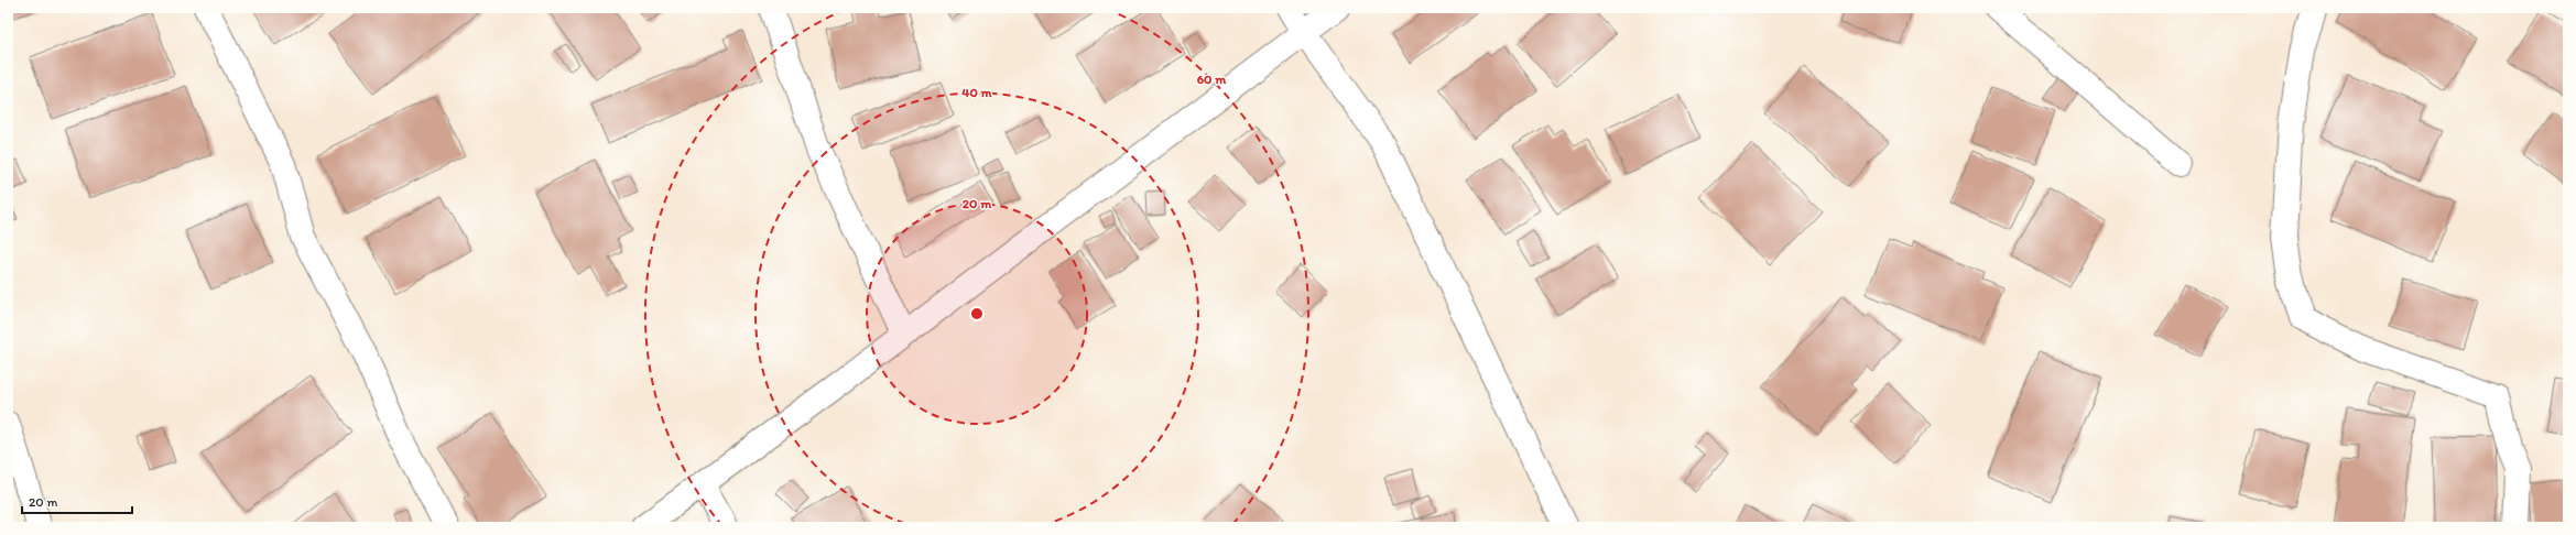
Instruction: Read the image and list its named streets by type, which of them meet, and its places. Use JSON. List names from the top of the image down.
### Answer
{
  "scale_bar": "20 m",
  "rings": ["60 m", "40 m", "20 m"]
}
